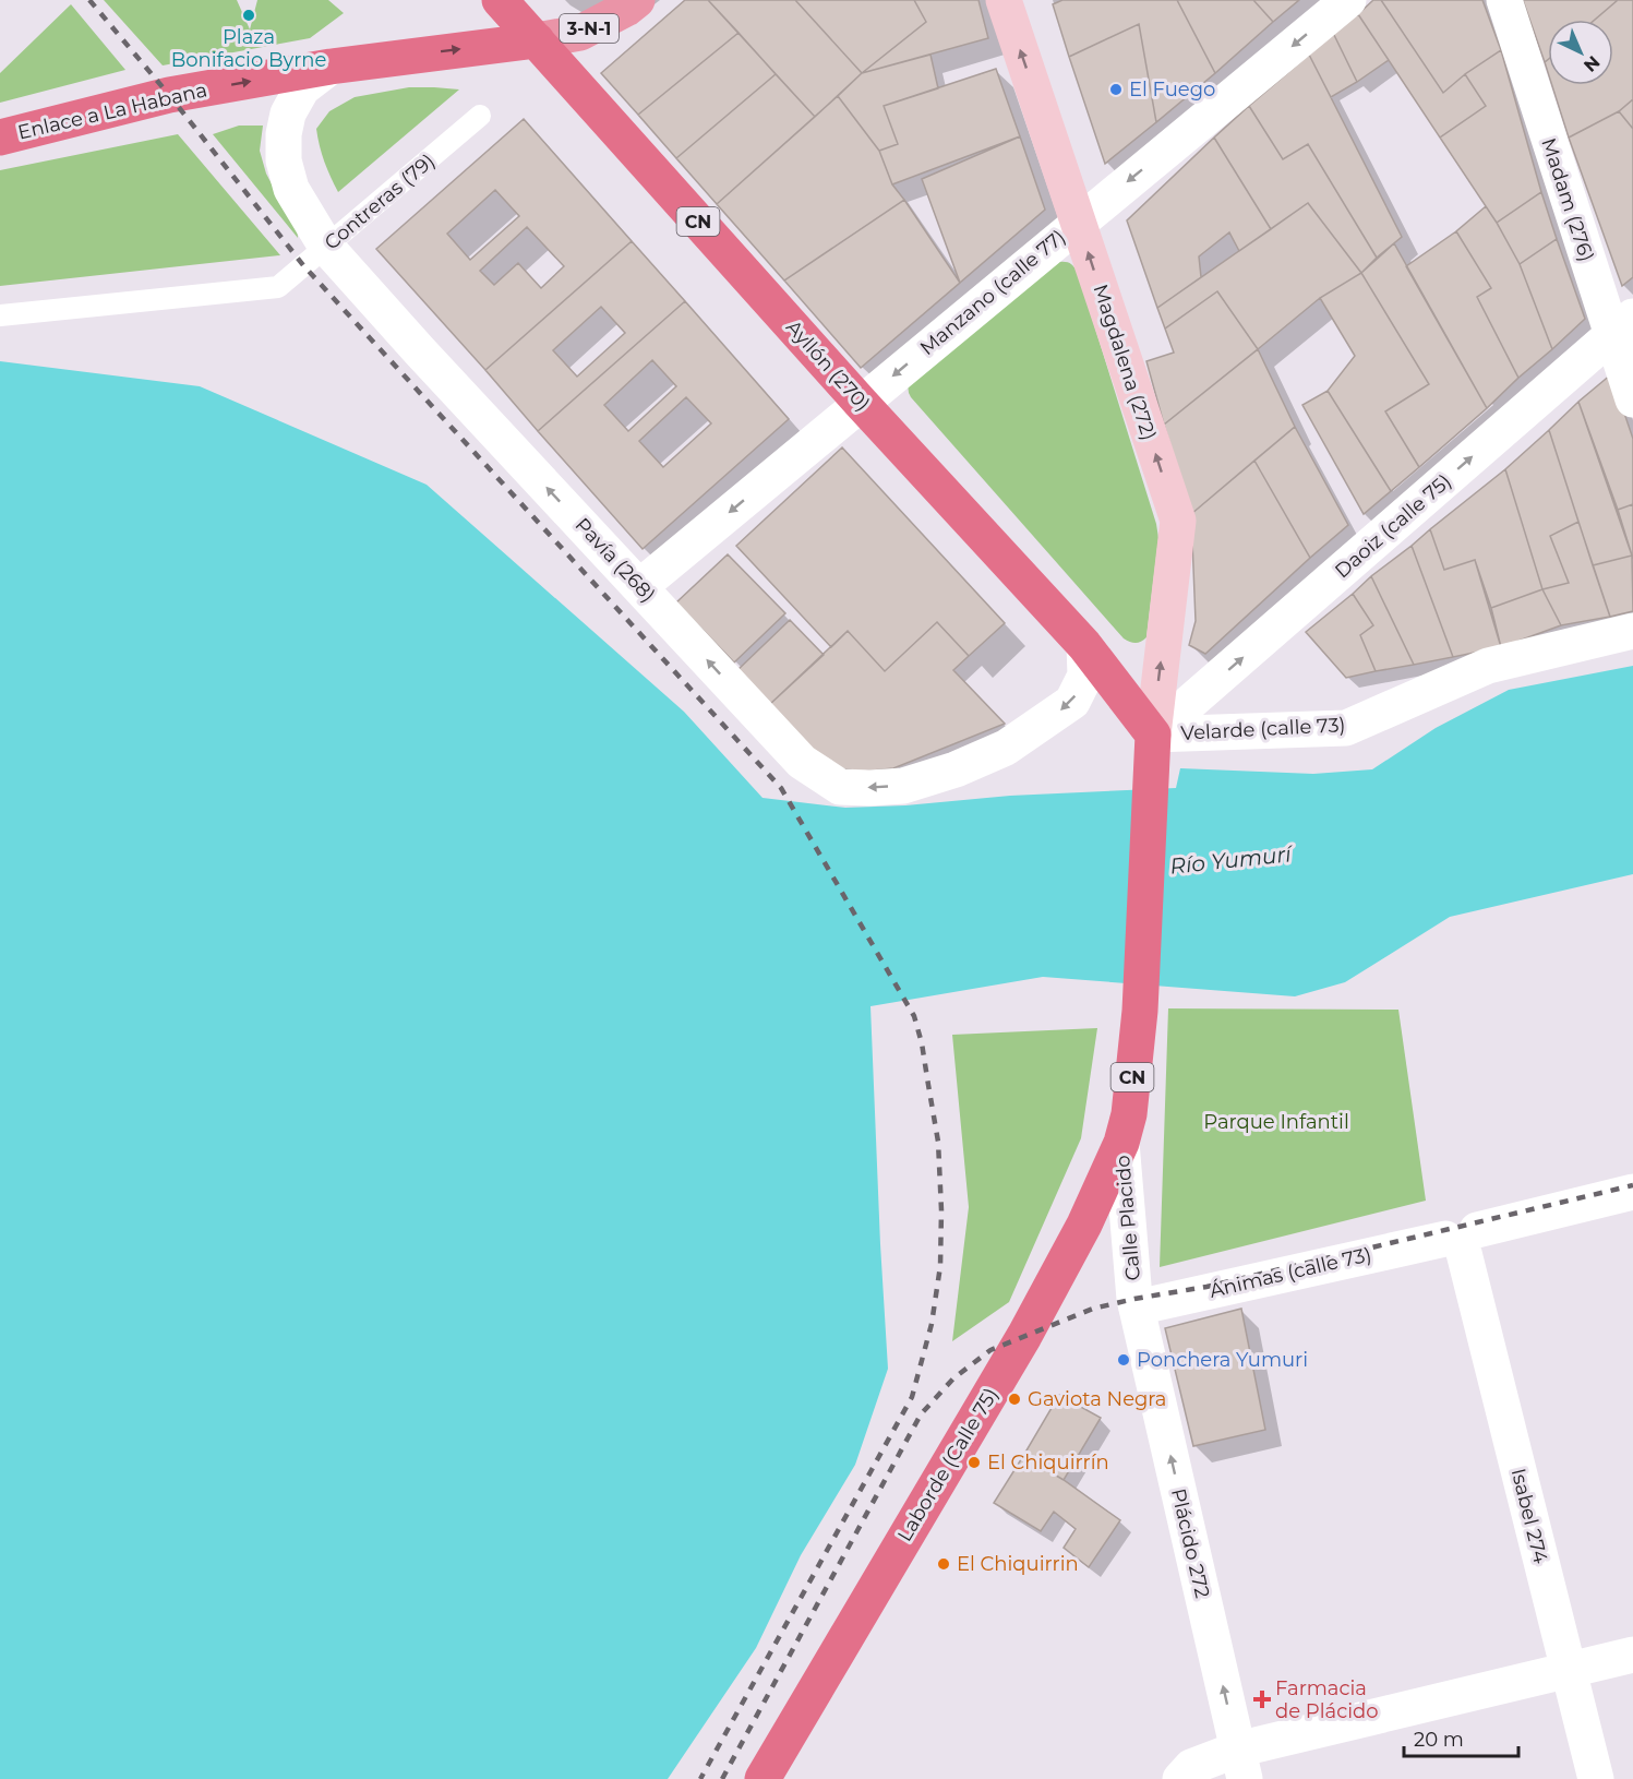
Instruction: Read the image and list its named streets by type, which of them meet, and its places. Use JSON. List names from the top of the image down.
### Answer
{
  "streets": {
    "highway": [
      "Enlace a La Habana",
      "CN",
      "Ayllón (270)",
      "Calle Placido",
      "Laborde (Calle 75)"
    ],
    "main road": ["3-N-1", "Magdalena (272)"],
    "street": [
      "Madam (276)",
      "Manzano (calle 77)",
      "Daoiz (calle 75)",
      "Pavía (268)",
      "Velarde (calle 73)",
      "Ánimas (calle 73)",
      "Isabel 274",
      "Plácido 272"
    ],
    "lane": ["Contreras (79)"]
  },
  "crossings": [
    ["3-N-1", "Enlace a La Habana"],
    ["3-N-1", "Ayllón (270)"],
    ["Enlace a La Habana", "Ayllón (270)"],
    ["Enlace a La Habana", "Pavía (268)"],
    ["Madam (276)", "Daoiz (calle 75)"],
    ["Contreras (79)", "Pavía (268)"],
    ["Manzano (calle 77)", "Magdalena (272)"],
    ["Manzano (calle 77)", "Ayllón (270)"],
    ["Manzano (calle 77)", "Pavía (268)"],
    ["Magdalena (272)", "Ayllón (270)"],
    ["Magdalena (272)", "Daoiz (calle 75)"],
    ["Magdalena (272)", "Velarde (calle 73)"],
    ["Magdalena (272)", "Calle Placido"],
    ["Ayllón (270)", "Daoiz (calle 75)"],
    ["Ayllón (270)", "Pavía (268)"],
    ["Ayllón (270)", "Velarde (calle 73)"],
    ["Ayllón (270)", "Calle Placido"],
    ["Daoiz (calle 75)", "Velarde (calle 73)"],
    ["Daoiz (calle 75)", "Calle Placido"],
    ["Velarde (calle 73)", "Calle Placido"],
    ["Calle Placido", "Ánimas (calle 73)"],
    ["Calle Placido", "Laborde (Calle 75)"],
    ["Calle Placido", "Plácido 272"],
    ["Ánimas (calle 73)", "Isabel 274"],
    ["Ánimas (calle 73)", "Plácido 272"]
  ],
  "one_way": [
    "Enlace a La Habana",
    "Manzano (calle 77)",
    "Magdalena (272)",
    "Daoiz (calle 75)",
    "Pavía (268)",
    "Plácido 272"
  ],
  "water": ["Río Yumurí"],
  "parks": ["Parque Infantil"],
  "places": {
    "other": [
      "Plaza Bonifacio Byrne",
      "El Fuego",
      "Ponchera Yumuri",
      "Gaviota Negra",
      "El Chiquirrín",
      "El Chiquirrin"
    ],
    "health": ["Farmacia de Plácido"]
  },
  "scale_bar": "20 m",
  "north": "bottom right"
}
